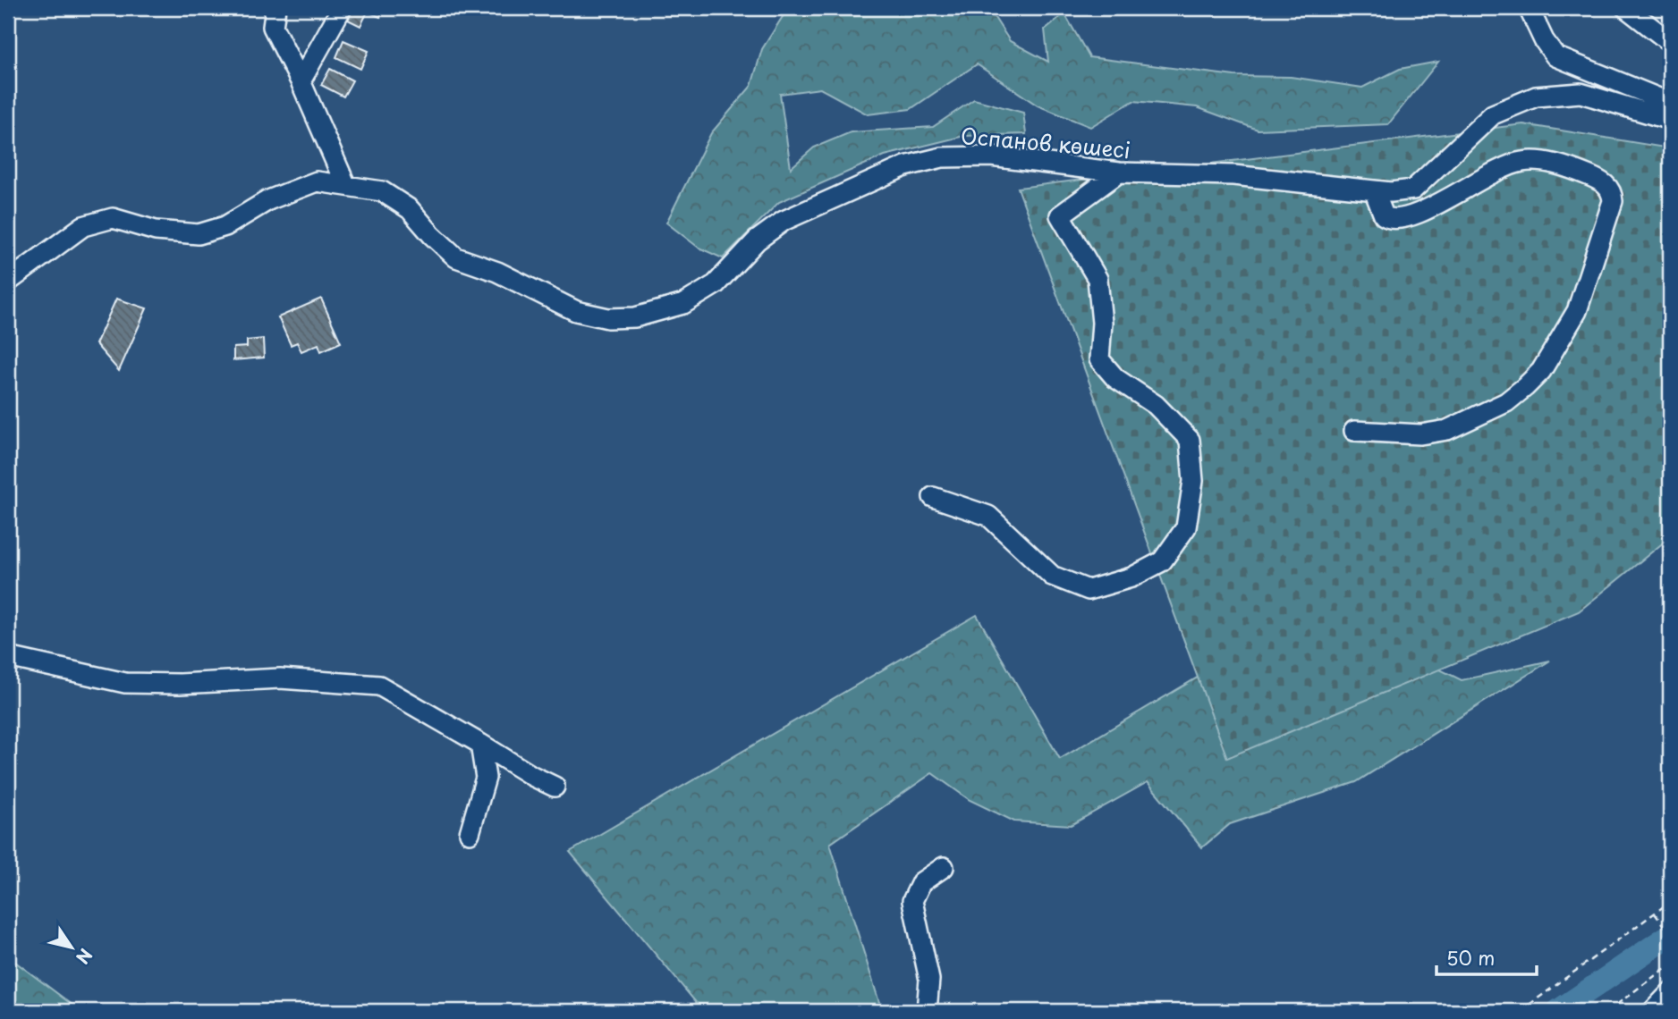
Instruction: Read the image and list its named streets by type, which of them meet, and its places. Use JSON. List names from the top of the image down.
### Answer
{
  "streets": {
    "street": ["Оспанов көшесі"]
  },
  "scale_bar": "50 m",
  "north": "bottom right"
}
